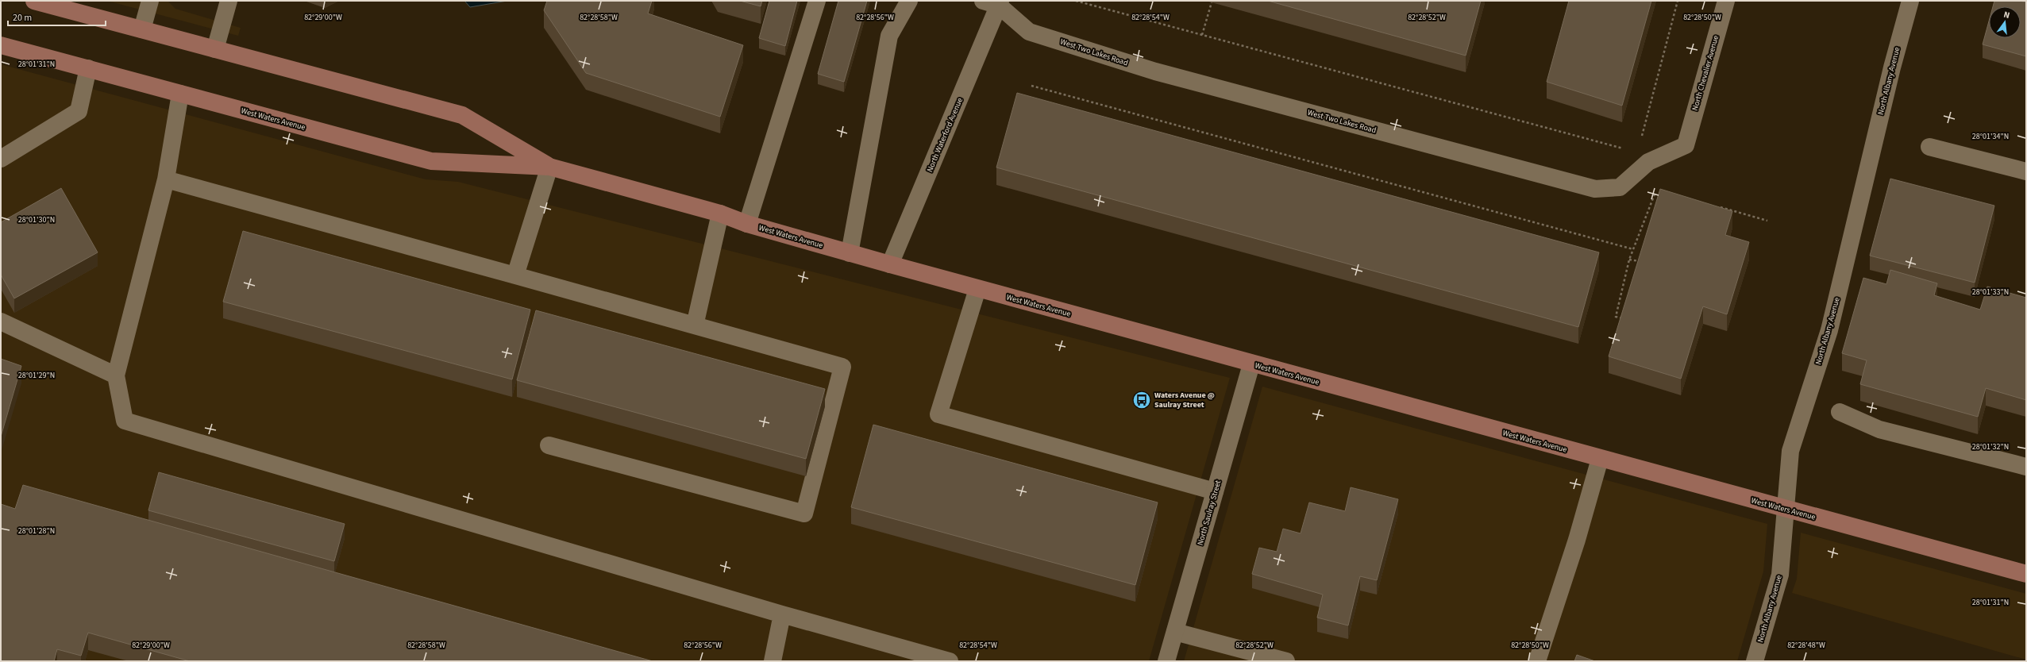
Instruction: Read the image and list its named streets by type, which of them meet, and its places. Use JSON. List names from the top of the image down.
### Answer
{
  "streets": {
    "main road": ["West Waters Avenue"],
    "street": [
      "West Two Lakes Road",
      "North Chevalier Avenue",
      "North Albany Avenue",
      "North Waterford Avenue",
      "North Saulray Street"
    ]
  },
  "crossings": [
    ["West Two Lakes Road", "North Chevalier Avenue"],
    ["West Two Lakes Road", "North Waterford Avenue"],
    ["North Albany Avenue", "West Waters Avenue"],
    ["West Waters Avenue", "North Waterford Avenue"],
    ["West Waters Avenue", "North Saulray Street"]
  ],
  "places": {
    "bus stop": ["Waters Avenue @ Saulray Street"]
  },
  "scale_bar": "20 m",
  "north": "top",
  "coordinates": [
    "82°29'00\"W",
    "82°28'58\"W",
    "82°28'56\"W",
    "82°28'54\"W",
    "82°28'52\"W",
    "82°28'50\"W",
    "28°01'31\"N",
    "28°01'34\"N",
    "28°01'30\"N",
    "28°01'33\"N",
    "28°01'29\"N",
    "28°01'32\"N",
    "28°01'28\"N",
    "82°28'48\"W"
  ]
}
